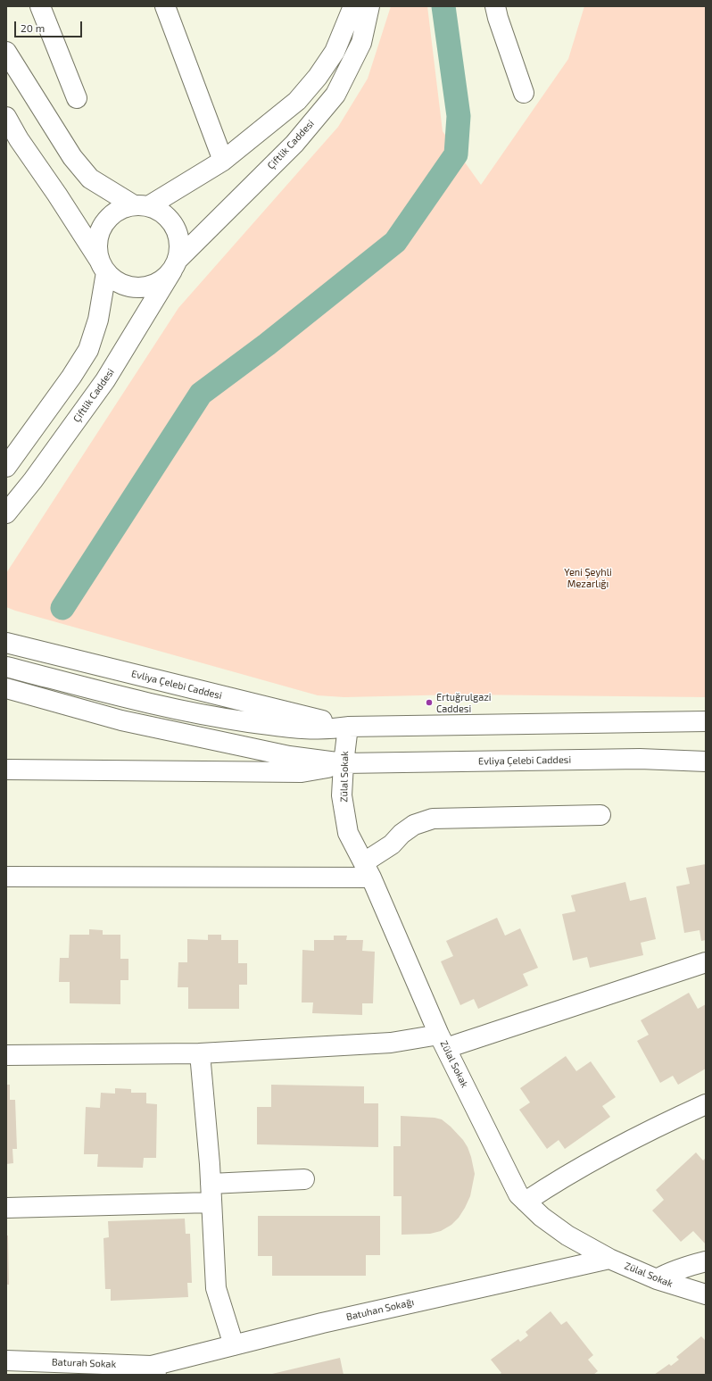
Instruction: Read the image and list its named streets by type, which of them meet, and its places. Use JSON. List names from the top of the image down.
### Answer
{
  "streets": {
    "street": [
      "Çiftlik Caddesi",
      "Evliya Çelebi Caddesi",
      "Zülal Sokak",
      "Batuhan Sokağı",
      "Baturah Sokak"
    ]
  },
  "crossings": [
    ["Evliya Çelebi Caddesi", "Zülal Sokak"],
    ["Zülal Sokak", "Batuhan Sokağı"],
    ["Batuhan Sokağı", "Baturah Sokak"]
  ],
  "parks": ["Yeni Şeyhli Mezarlığı"],
  "places": ["Ertuğrulgazi Caddesi"],
  "scale_bar": "20 m"
}
